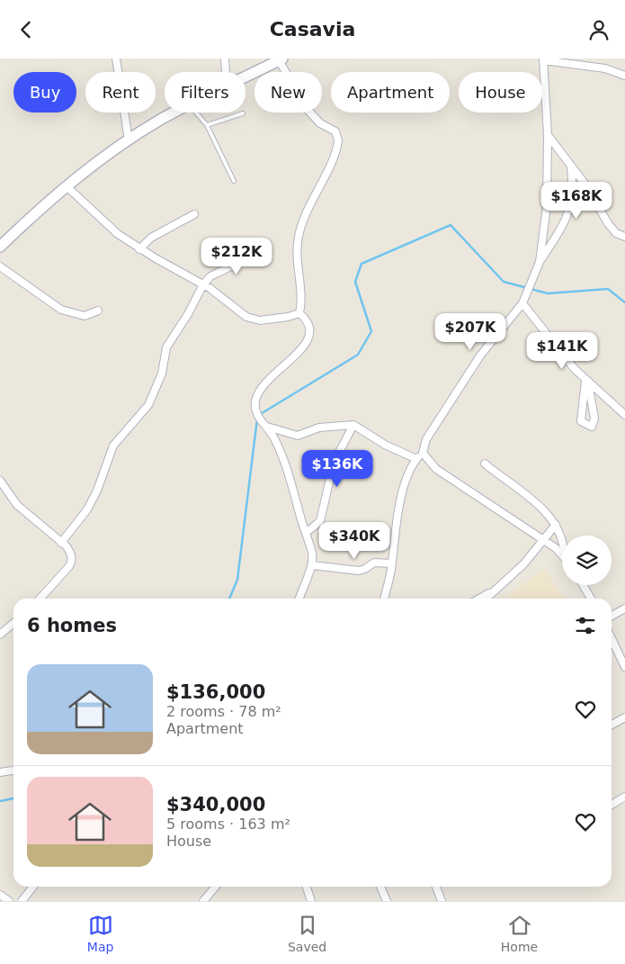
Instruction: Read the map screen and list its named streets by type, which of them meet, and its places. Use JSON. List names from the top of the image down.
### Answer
{
  "page": {
    "header": "Casavia",
    "chip": [
      "Buy",
      "Rent",
      "Filters",
      "New",
      "Apartment",
      "House"
    ],
    "price": [
      "$168K",
      "$212K",
      "$207K",
      "$141K",
      "$136K",
      "$340K"
    ],
    "heading": "6 homes",
    "list": [
      {
        "name": "$136,000",
        "note": "2 rooms · 78 m² · Apartment"
      },
      {
        "name": "$340,000",
        "note": "5 rooms · 163 m² · House"
      }
    ],
    "tabs": ["Map", "Saved", "Home"]
  }
}
